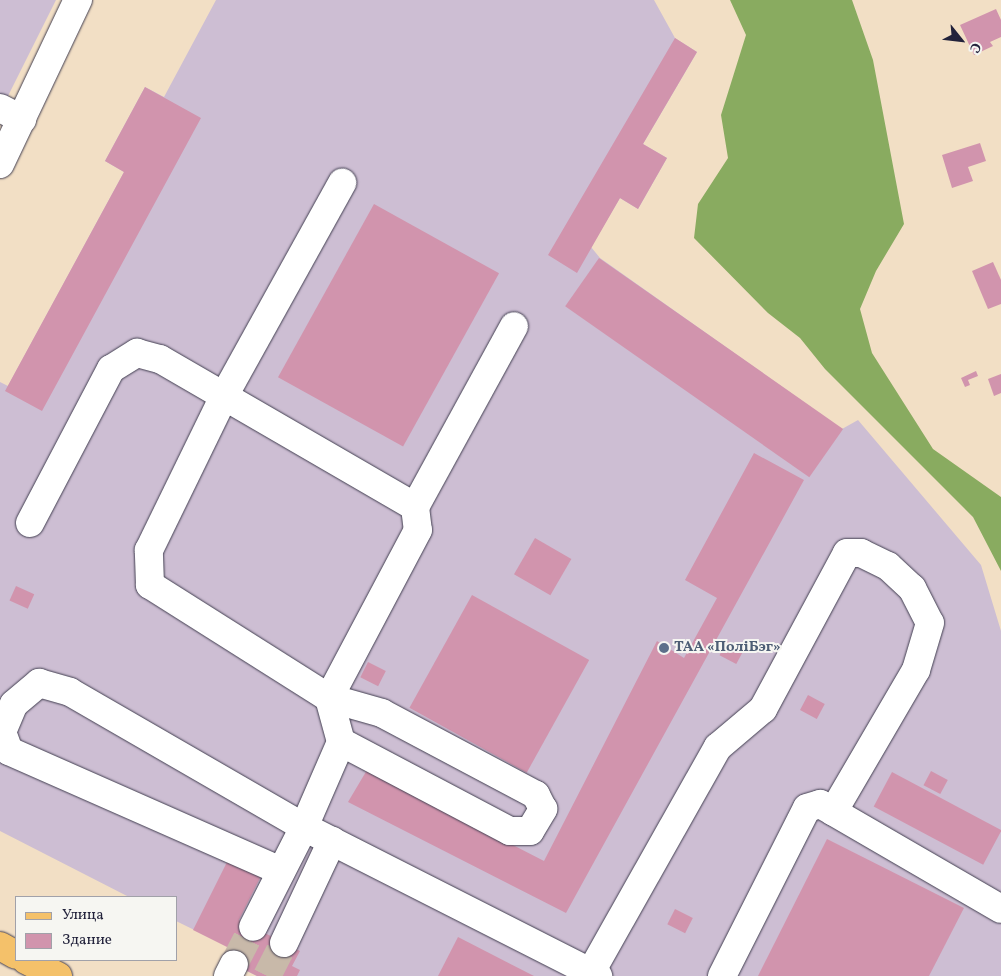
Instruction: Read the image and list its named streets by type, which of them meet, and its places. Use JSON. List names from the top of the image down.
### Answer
{
  "places": ["ТАА «ПоліБэг»"],
  "legend": ["Улица", "Здание"],
  "north": "bottom right"
}
